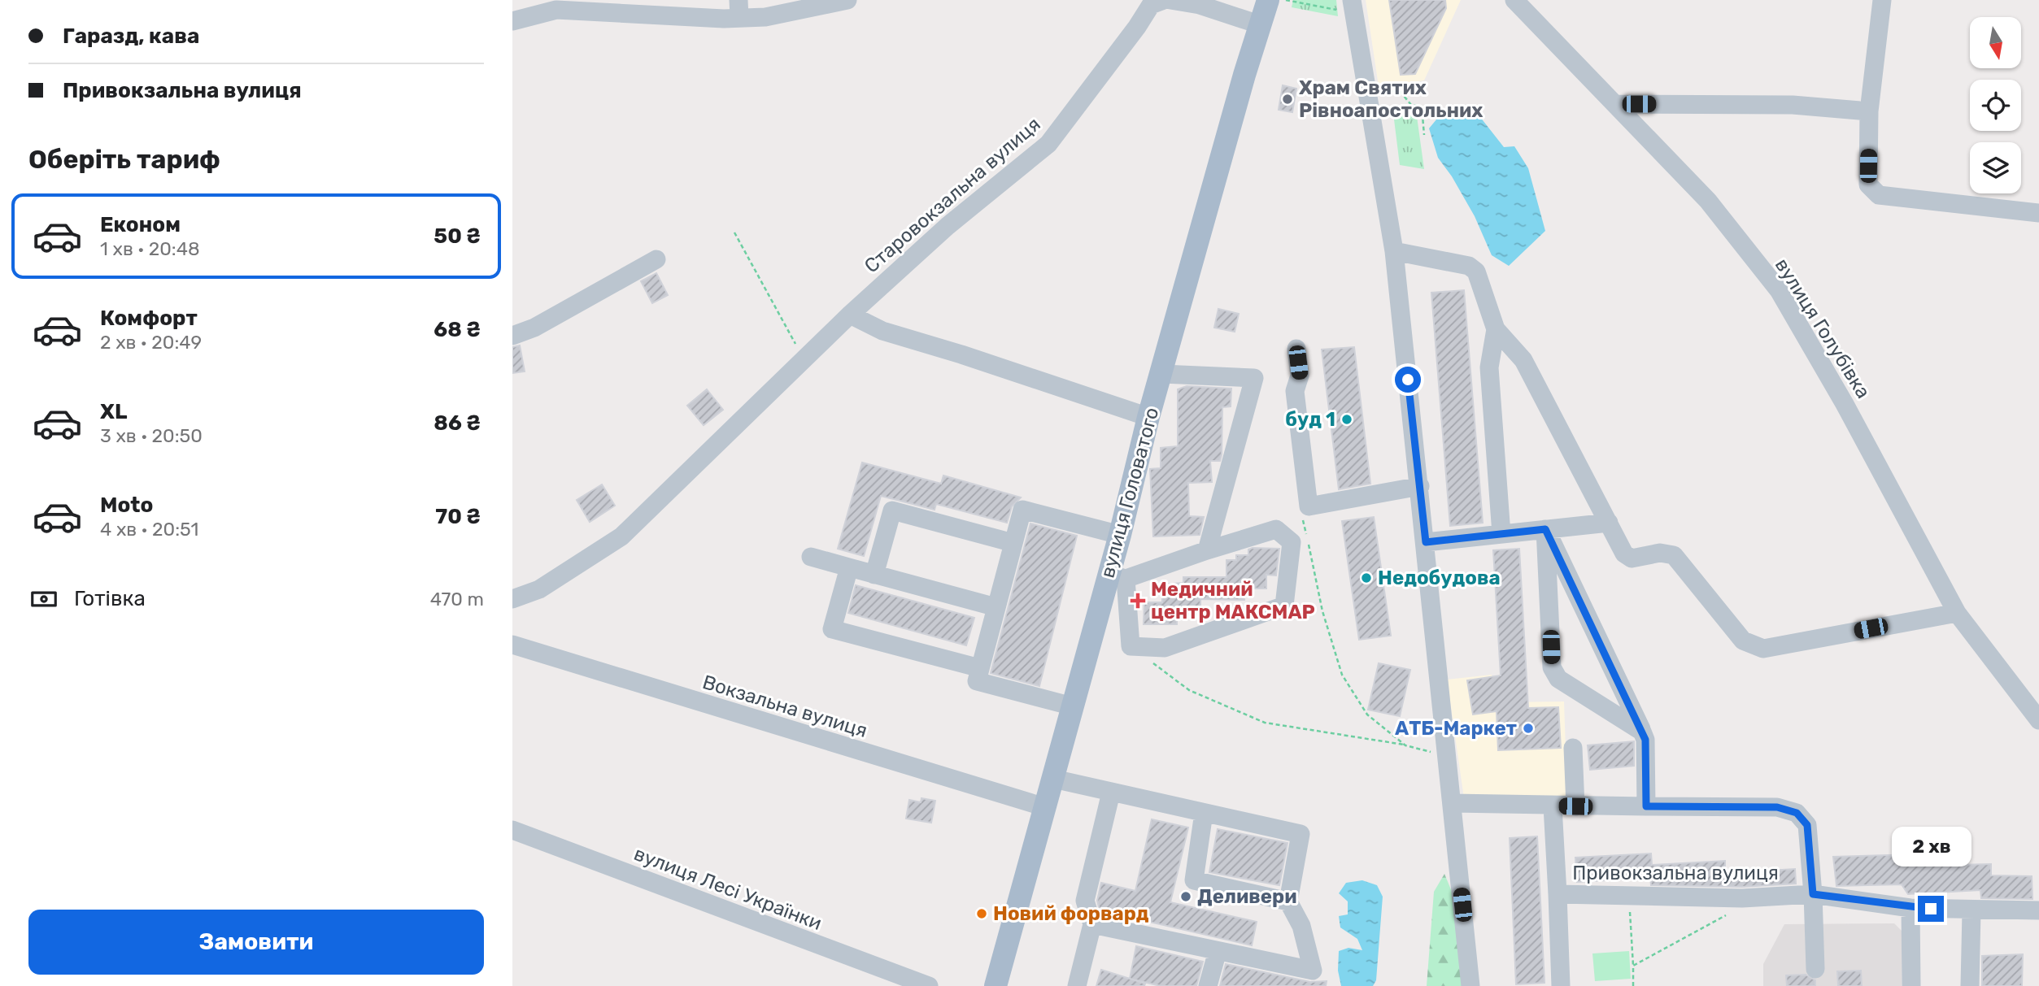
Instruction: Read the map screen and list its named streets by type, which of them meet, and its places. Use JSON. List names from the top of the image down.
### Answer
{
  "streets": {
    "main road": ["вулиця Головатого"],
    "street": [
      "Старовокзальна вулиця",
      "вулиця Голубівка",
      "Вокзальна вулиця",
      "Привокзальна вулиця",
      "вулиця Лесі Українки"
    ]
  },
  "crossings": [
    ["вулиця Головатого", "Вокзальна вулиця"]
  ],
  "places": {
    "other": [
      "Храм Святих Рівноапостольних",
      "буд 1",
      "Недобудова",
      "АТБ-Маркет",
      "Деливери",
      "Новий форвард"
    ],
    "health": ["Медичний центр МАКСМАР"]
  },
  "north": "bottom",
  "page": {
    "banner": ["Гаразд, кава", "Привокзальна вулиця"],
    "heading": "Оберіть тариф",
    "list": [
      {
        "name": "Економ",
        "note": "1 хв · 20:48",
        "value": "50 ₴"
      },
      {
        "name": "Комфорт",
        "note": "2 хв · 20:49",
        "value": "68 ₴"
      },
      {
        "name": "XL",
        "note": "3 хв · 20:50",
        "value": "86 ₴"
      },
      {
        "name": "Moto",
        "note": "4 хв · 20:51",
        "value": "70 ₴"
      }
    ],
    "pay": ["Готівка", "470 m"],
    "bubble": "2 хв",
    "buttons": "Замовити"
  }
}
